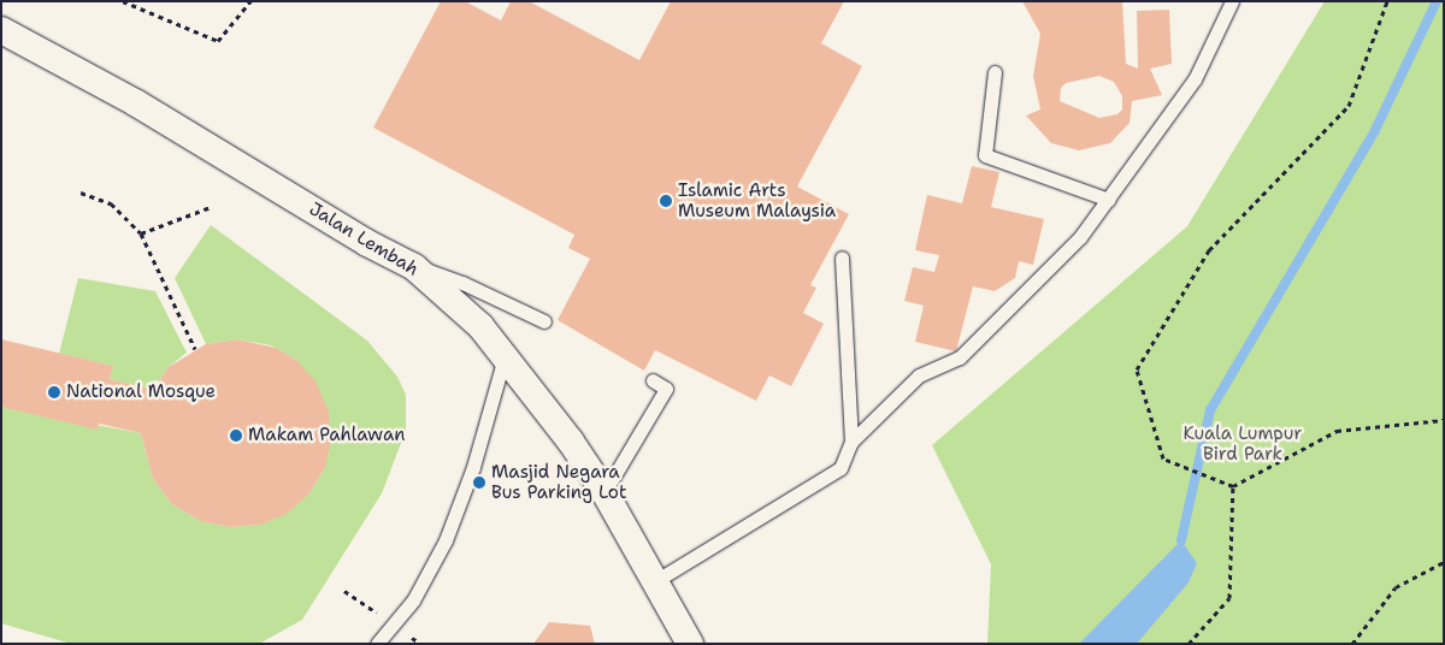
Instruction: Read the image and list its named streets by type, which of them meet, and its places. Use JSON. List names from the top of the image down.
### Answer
{
  "streets": {
    "street": ["Jalan Lembah"]
  },
  "parks": ["Kuala Lumpur Bird Park"],
  "places": [
    "Islamic Arts Museum Malaysia",
    "National Mosque",
    "Makam Pahlawan",
    "Masjid Negara Bus Parking Lot"
  ]
}
